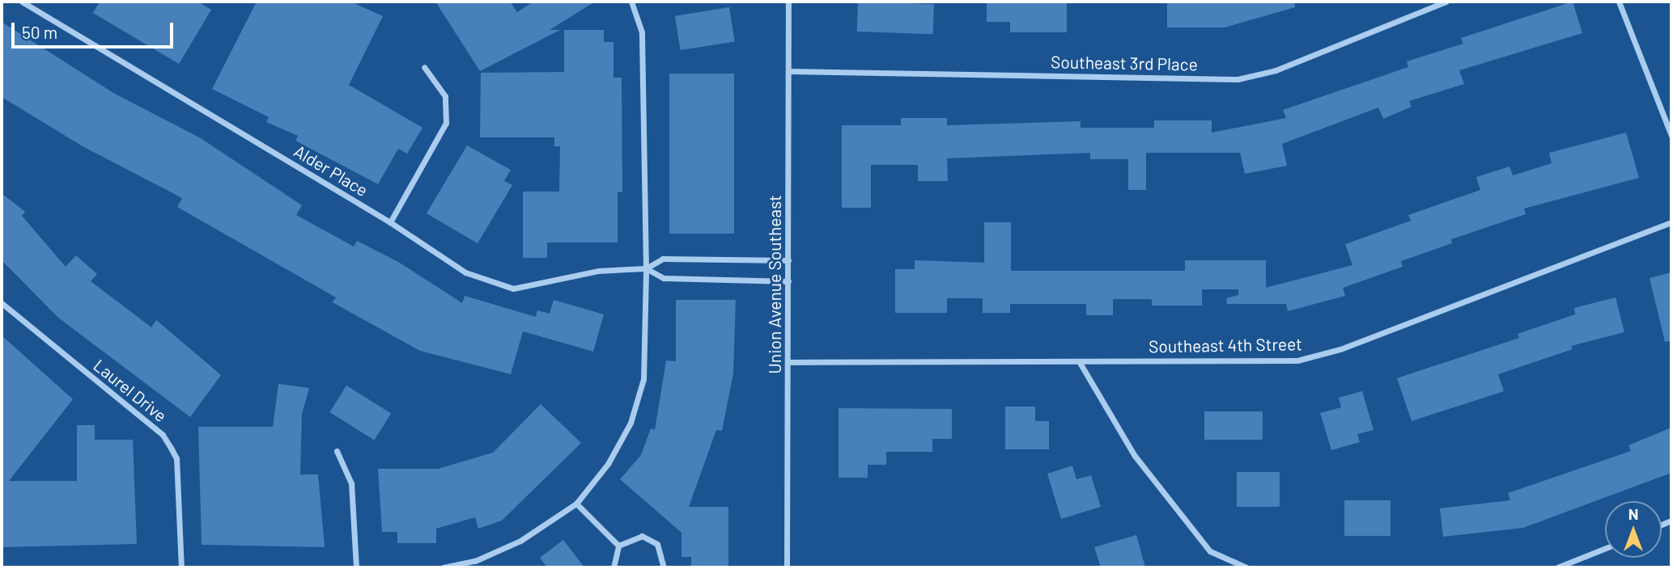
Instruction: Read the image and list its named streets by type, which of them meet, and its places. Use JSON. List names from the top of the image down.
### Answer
{
  "streets": {
    "street": [
      "Southeast 3rd Place",
      "Alder Place",
      "Union Avenue Southeast",
      "Southeast 4th Street",
      "Laurel Drive"
    ]
  },
  "crossings": [
    ["Southeast 3rd Place", "Union Avenue Southeast"],
    ["Union Avenue Southeast", "Southeast 4th Street"]
  ],
  "scale_bar": "50 m",
  "north": "top"
}
